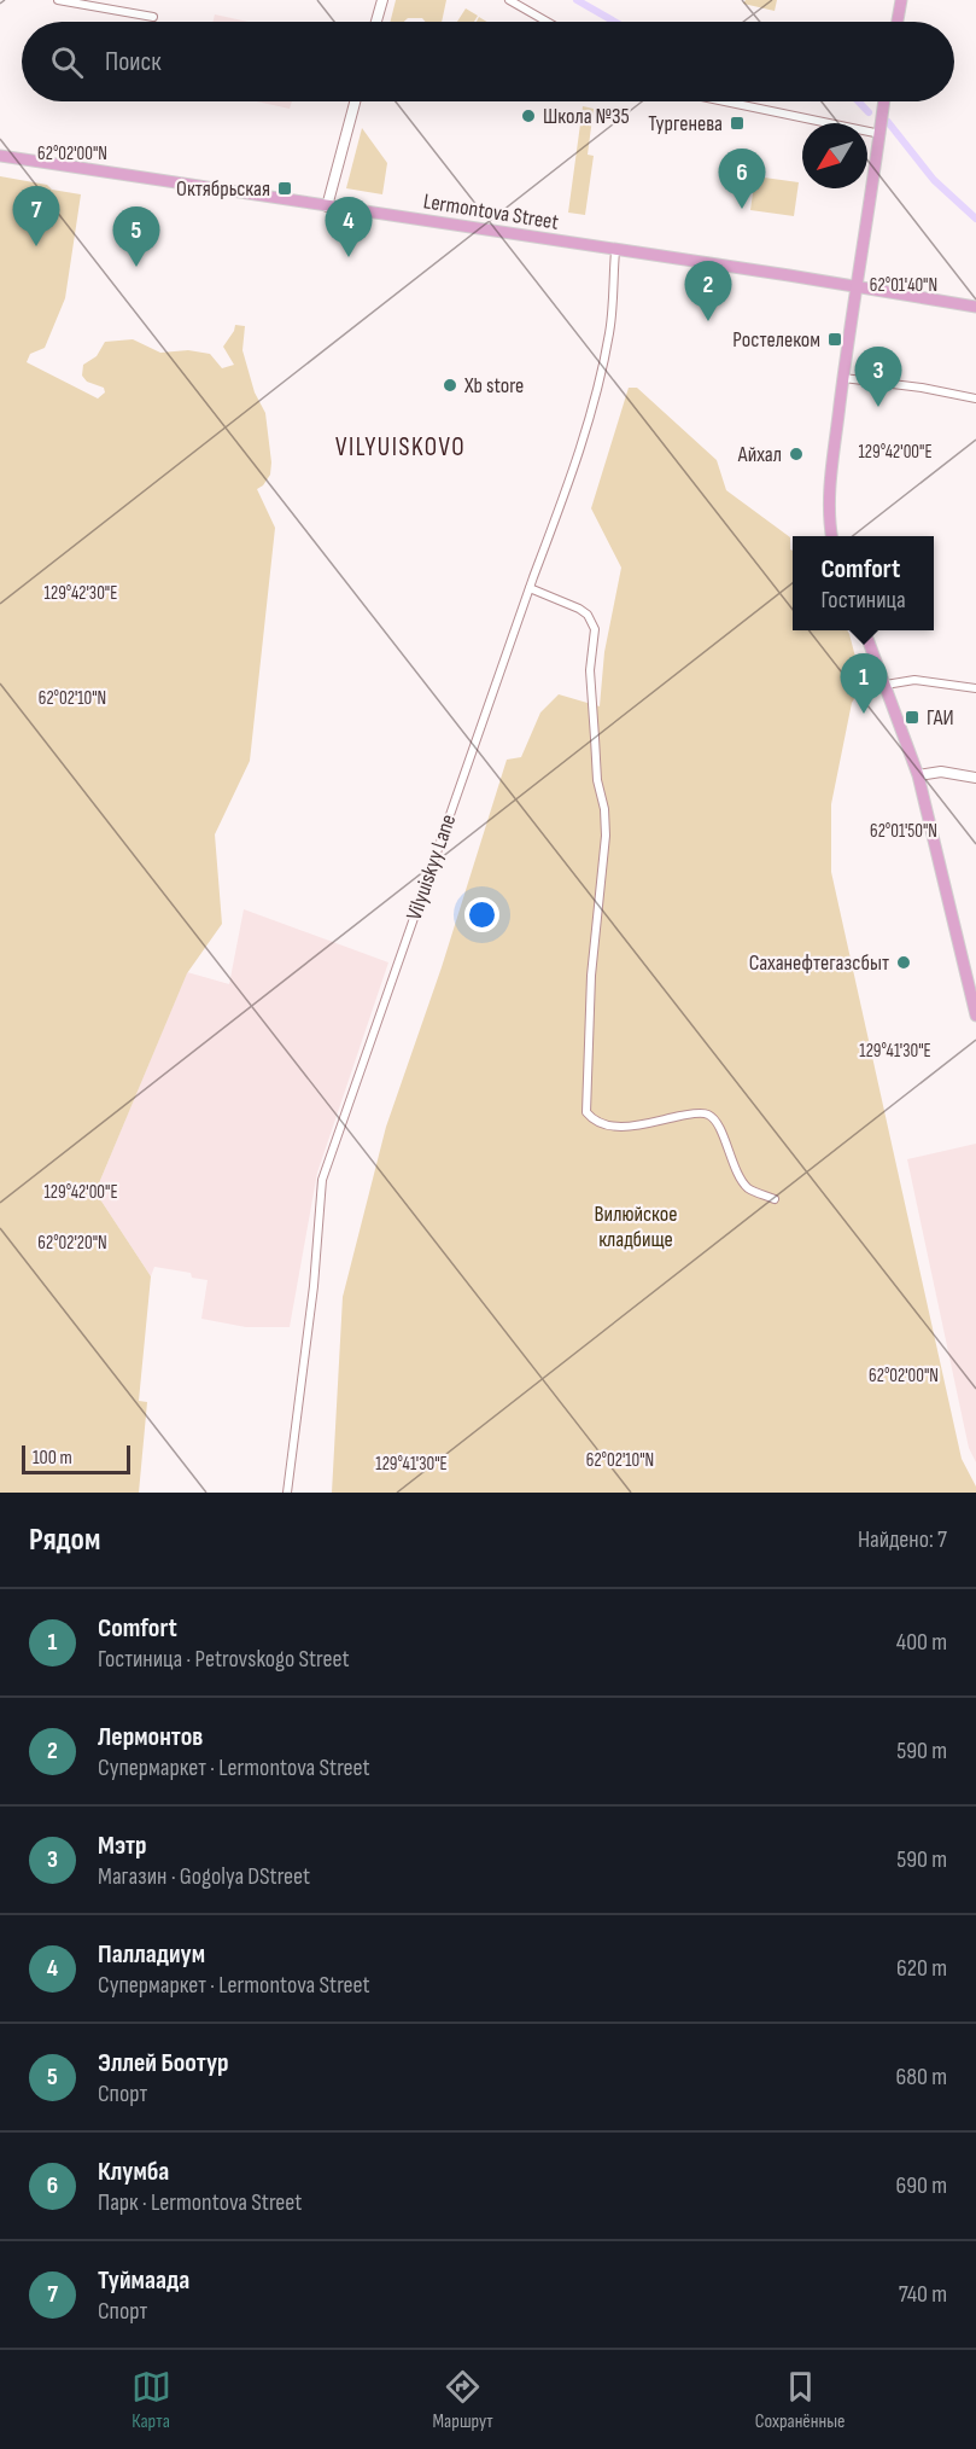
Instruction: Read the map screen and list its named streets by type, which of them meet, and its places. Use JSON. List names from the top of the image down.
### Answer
{
  "streets": {
    "main road": ["Lermontova Street"],
    "street": ["Vilyuiskyy Lane"]
  },
  "crossings": [
    ["Lermontova Street", "Vilyuiskyy Lane"]
  ],
  "districts": ["VILYUISKOVO"],
  "parks": ["Вилюйское кладбище"],
  "places": {
    "other": [
      "Школа №35",
      "Xb store",
      "Айхал",
      "Саханефтегазсбыт"
    ],
    "transit": [
      "Тургенева",
      "Октябрьская",
      "Ростелеком",
      "ГАИ"
    ]
  },
  "scale_bar": "100 m",
  "north": "bottom left",
  "page": {
    "search": "Поиск",
    "pins": [
      "6",
      "7",
      "4",
      "5",
      "2",
      "3",
      "1"
    ],
    "popup": ["Comfort", "Гостиница"],
    "scale": "100 m",
    "heading": ["Рядом", "Найдено: 7"],
    "list": [
      {
        "mark": "1",
        "name": "Comfort",
        "note": "Гостиница · Petrovskogo Street",
        "value": "400 m"
      },
      {
        "mark": "2",
        "name": "Лермонтов",
        "note": "Супермаркет · Lermontova Street",
        "value": "590 m"
      },
      {
        "mark": "3",
        "name": "Мэтр",
        "note": "Магазин · Gogolya DStreet",
        "value": "590 m"
      },
      {
        "mark": "4",
        "name": "Палладиум",
        "note": "Супермаркет · Lermontova Street",
        "value": "620 m"
      },
      {
        "mark": "5",
        "name": "Эллей Боотур",
        "note": "Спорт",
        "value": "680 m"
      },
      {
        "mark": "6",
        "name": "Клумба",
        "note": "Парк · Lermontova Street",
        "value": "690 m"
      },
      {
        "mark": "7",
        "name": "Туймаада",
        "note": "Спорт",
        "value": "740 m"
      }
    ],
    "nav": ["Карта", "Маршрут", "Сохранённые"]
  },
  "coordinates": [
    "62°02'00\"N",
    "62°01'40\"N",
    "129°42'00\"E",
    "129°42'30\"E",
    "62°02'10\"N",
    "62°01'50\"N",
    "129°41'30\"E",
    "62°02'20\"N"
  ]
}
